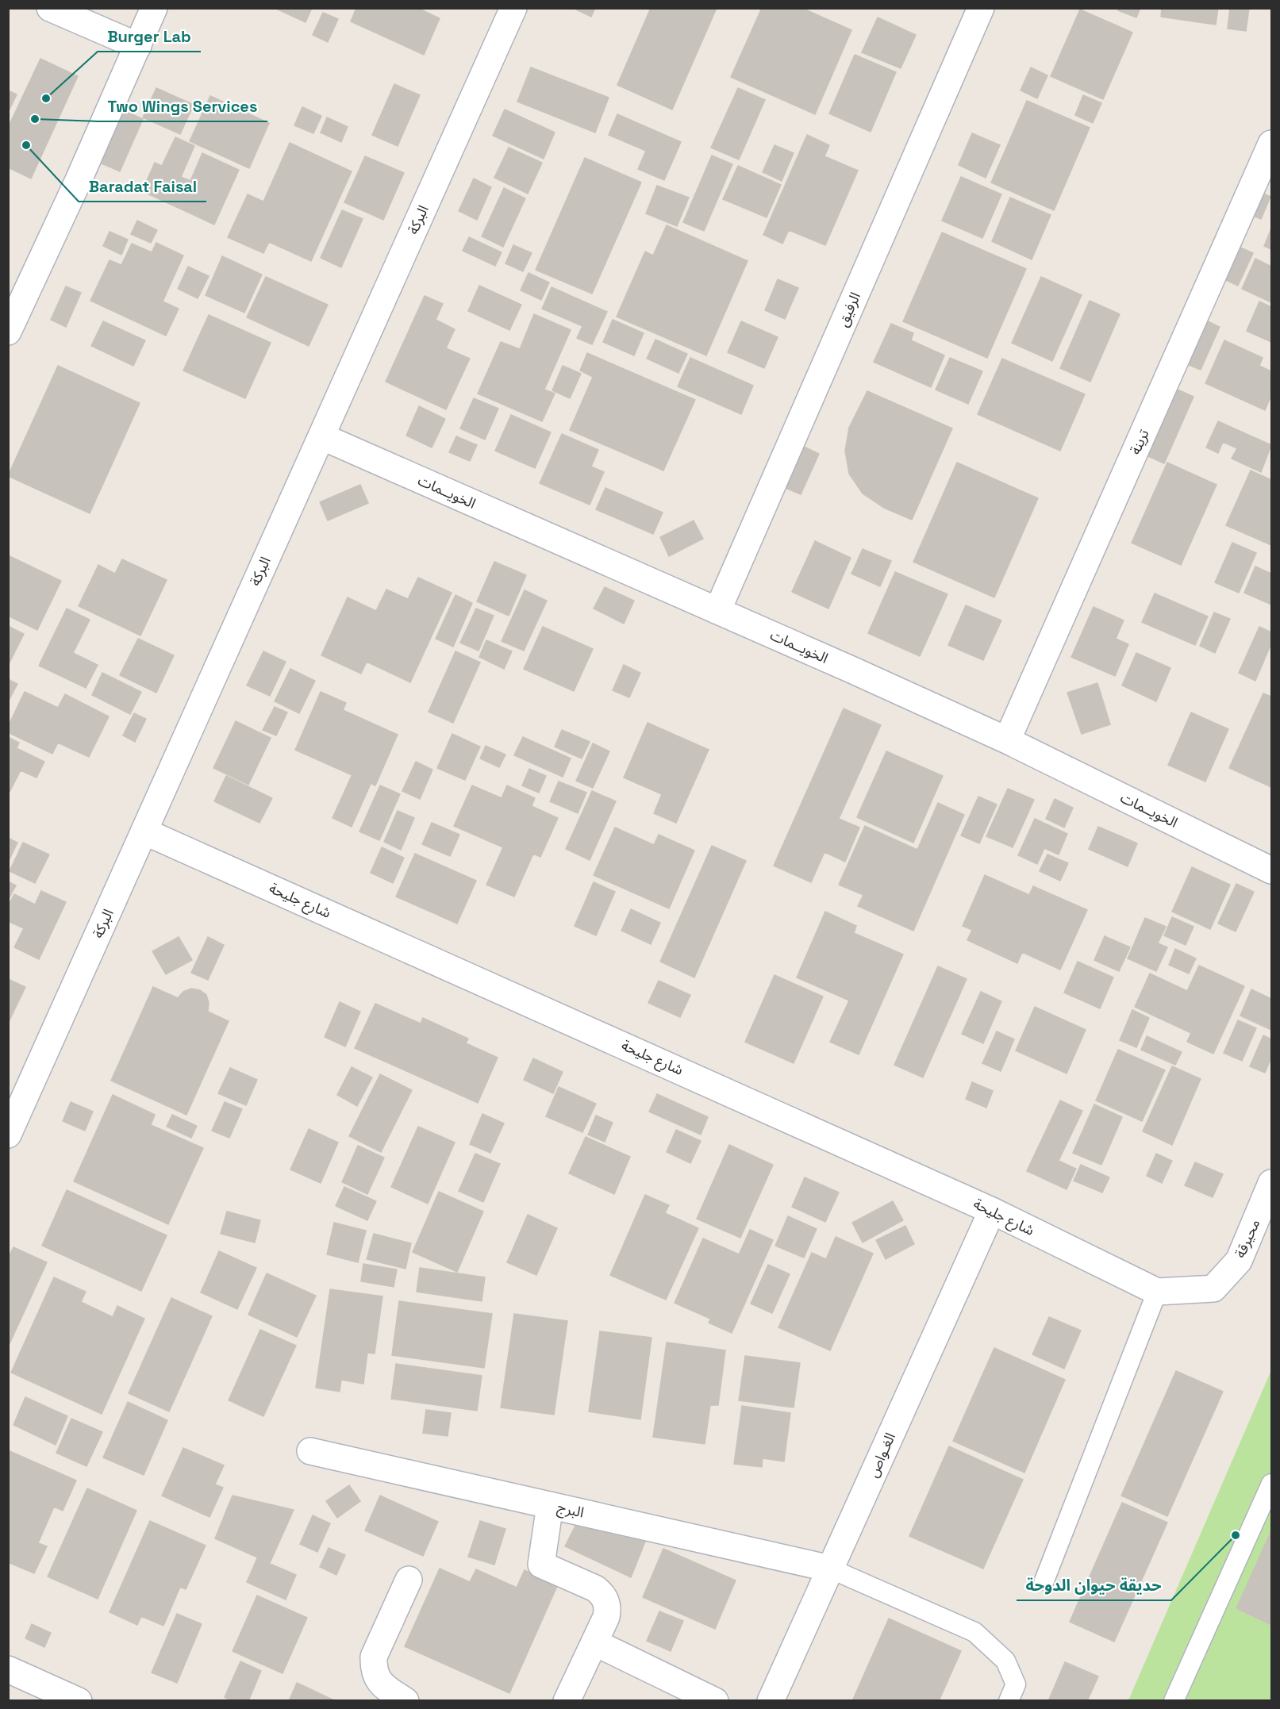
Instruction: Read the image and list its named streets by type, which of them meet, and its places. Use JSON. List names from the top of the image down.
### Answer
{
  "streets": {
    "street": [
      "البركة",
      "الرفيق",
      "ترينة",
      "الخويــمات",
      "شارع جليحة",
      "محيرقة",
      "الغـواص",
      "البرج"
    ]
  },
  "crossings": [
    ["البركة", "الخويــمات"],
    ["البركة", "شارع جليحة"],
    ["الرفيق", "الخويــمات"],
    ["ترينة", "الخويــمات"],
    ["شارع جليحة", "محيرقة"],
    ["شارع جليحة", "الغـواص"],
    ["الغـواص", "البرج"]
  ],
  "places": [
    "Burger Lab",
    "Two Wings Services",
    "Baradat Faisal",
    "حديقة حيوان الدوحة"
  ]
}
